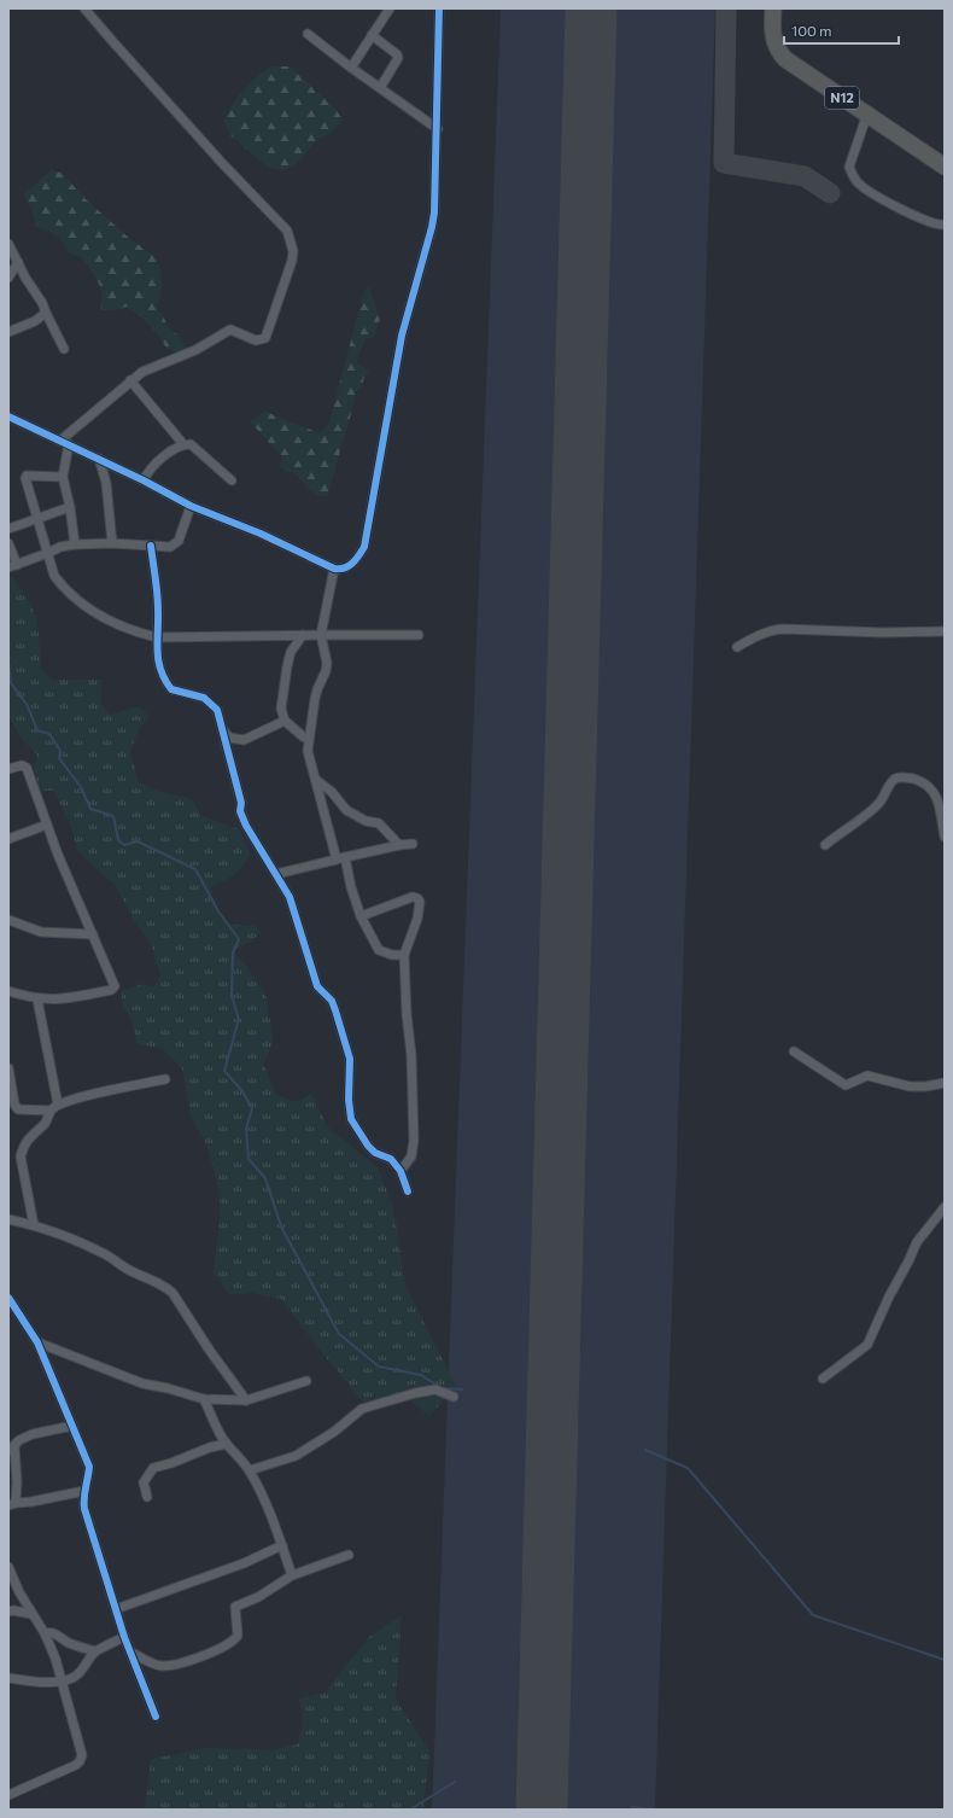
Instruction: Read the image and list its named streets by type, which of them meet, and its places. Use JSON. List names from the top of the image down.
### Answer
{
  "streets": {
    "highway": ["N12"]
  },
  "scale_bar": "100 m"
}
